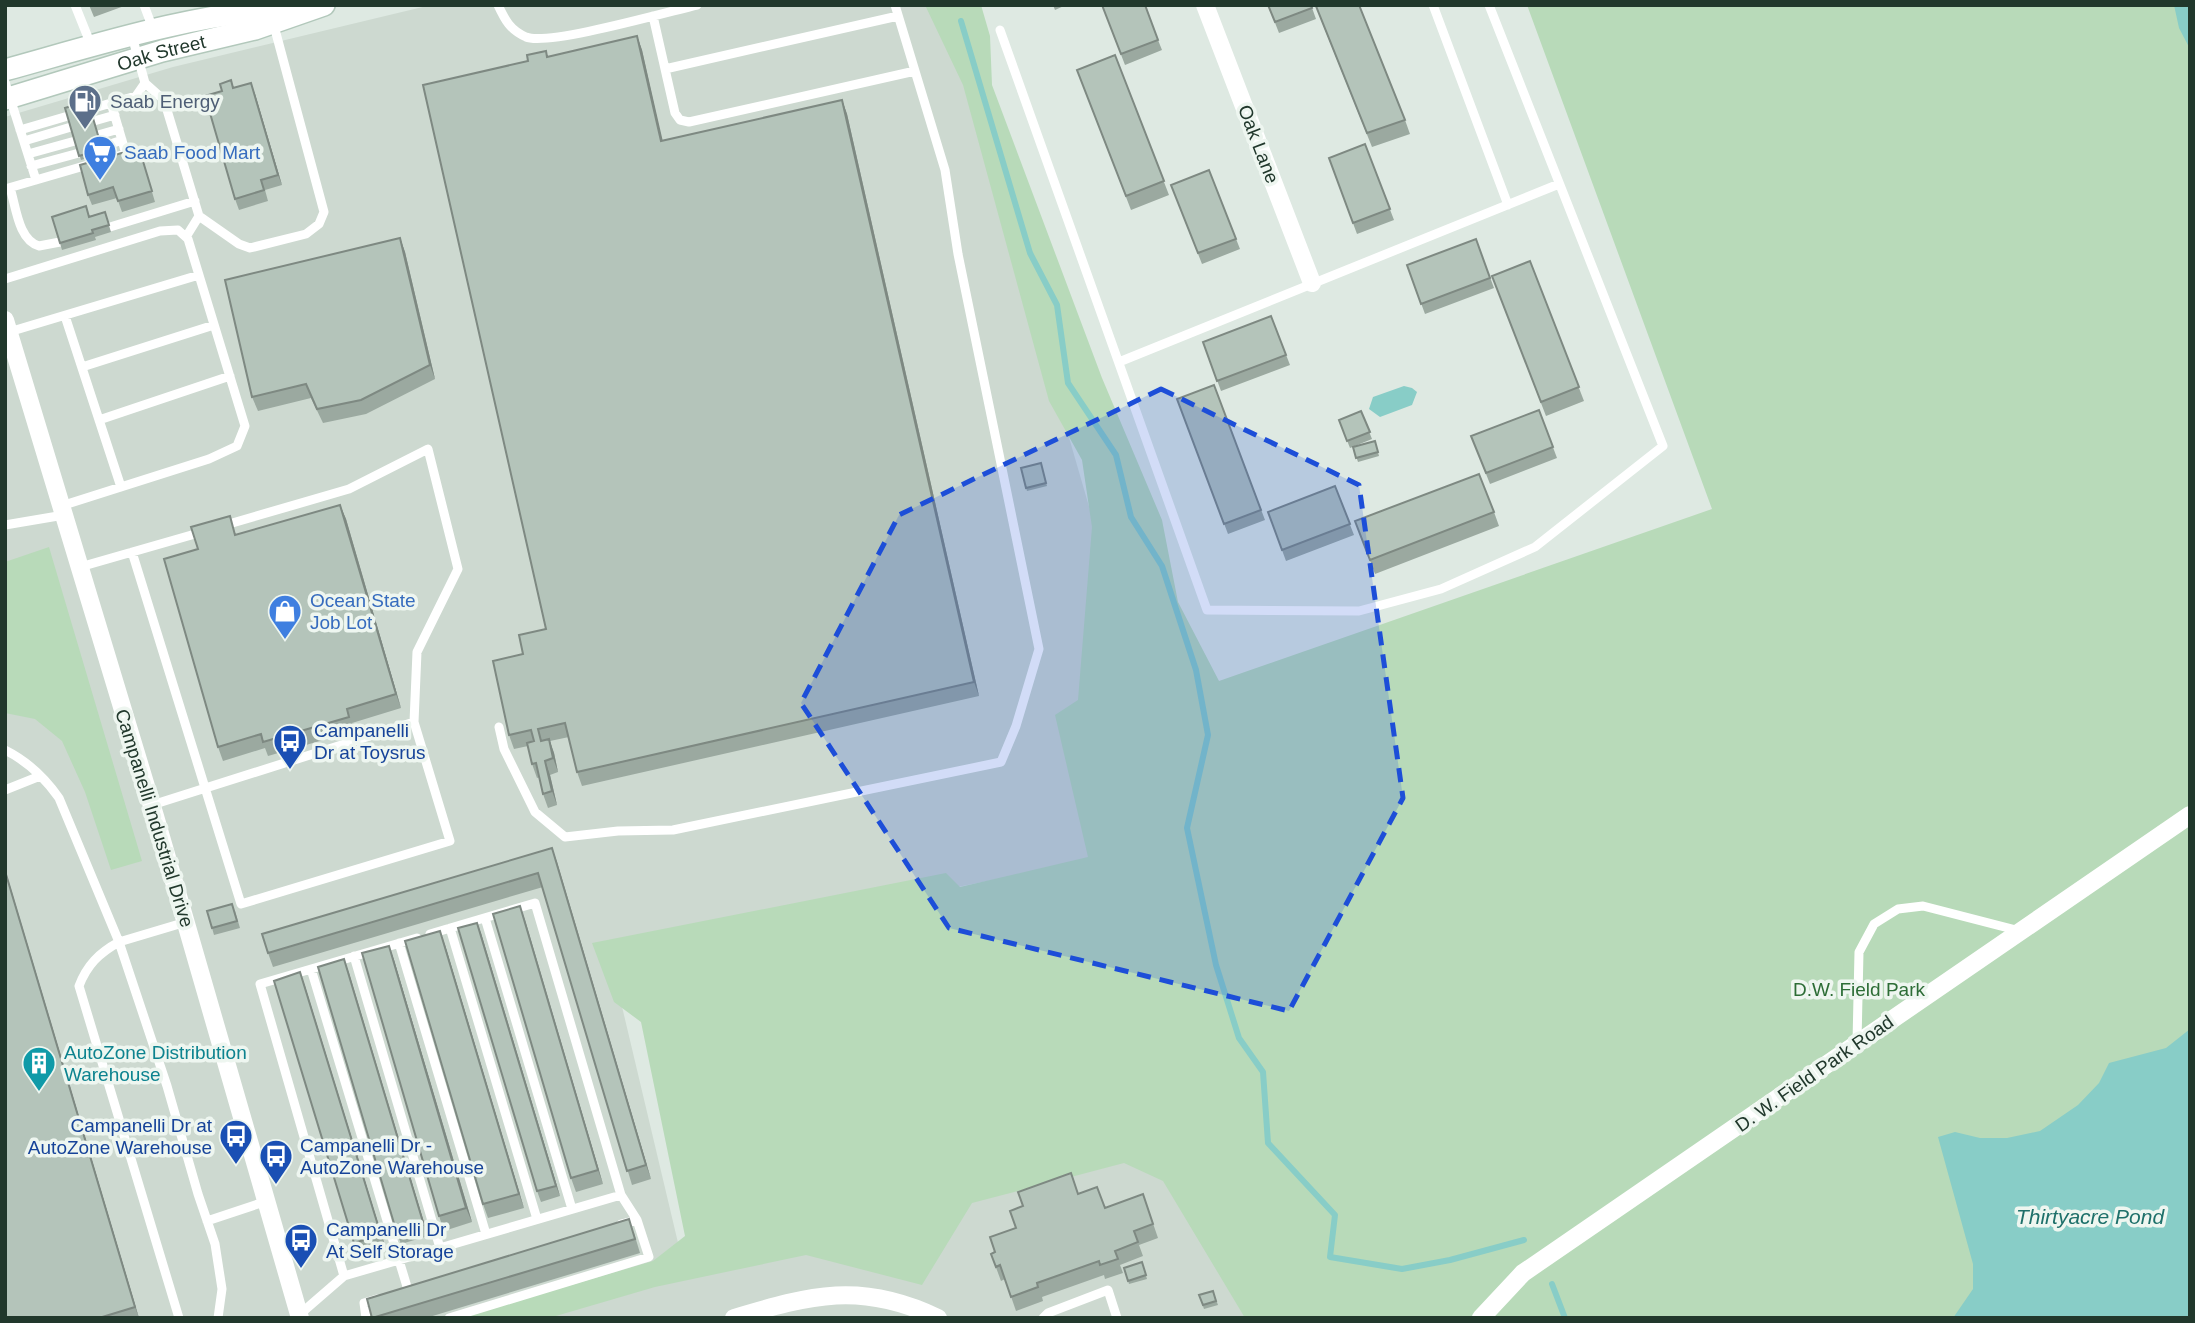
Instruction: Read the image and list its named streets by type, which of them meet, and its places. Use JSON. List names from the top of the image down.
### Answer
{
  "streets": {
    "main road": ["Oak Street"],
    "street": ["Oak Lane", "Campanelli Industrial Drive", "D. W. Field Park Road"]
  },
  "water": ["Thirtyacre Pond"],
  "parks": ["D.W. Field Park"],
  "places": {
    "fuel station": ["Saab Energy"],
    "supermarket": ["Saab Food Mart"],
    "shop": ["Ocean State Job Lot"],
    "bus stop": [
      "Campanelli Dr at Toysrus",
      "Campanelli Dr at AutoZone Warehouse",
      "Campanelli Dr - AutoZone Warehouse",
      "Campanelli Dr At Self Storage"
    ],
    "building": ["AutoZone Distribution Warehouse"]
  }
}
